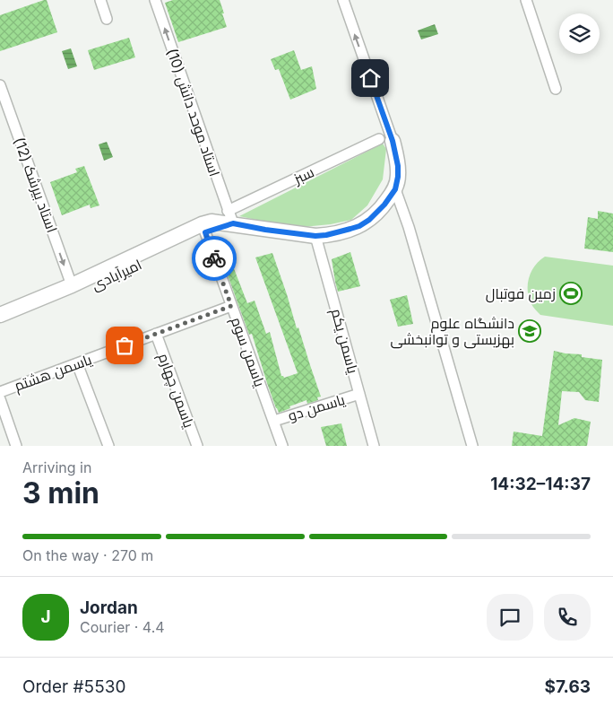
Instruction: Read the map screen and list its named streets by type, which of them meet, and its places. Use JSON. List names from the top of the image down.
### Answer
{
  "streets": {
    "street": [
      "استاد موحد دانش (10)",
      "سبز",
      "استاد بیرشک (12)",
      "امیرآبادی",
      "یاسمن یکم",
      "یاسمن سوم",
      "یاسمن هشتم",
      "یاسمن چهارم",
      "یاسمن دو"
    ]
  },
  "crossings": [
    ["استاد موحد دانش (10)", "سبز"],
    ["استاد موحد دانش (10)", "امیرآبادی"],
    ["سبز", "امیرآبادی"],
    ["استاد بیرشک (12)", "امیرآبادی"],
    ["امیرآبادی", "یاسمن یکم"],
    ["امیرآبادی", "یاسمن سوم"],
    ["یاسمن یکم", "یاسمن دو"],
    ["یاسمن سوم", "یاسمن هشتم"],
    ["یاسمن سوم", "یاسمن دو"],
    ["یاسمن هشتم", "یاسمن چهارم"]
  ],
  "one_way": ["استاد موحد دانش (10)", "استاد بیرشک (12)"],
  "places": {
    "sports": ["زمین فوتبال"],
    "school or university": ["دانشگاه علوم بهزیستی و توانبخشی"]
  },
  "page": {
    "heading": ["3 min", "Arriving in", "14:32–14:37"],
    "panel": [
      "Jordan",
      "Courier · 4.4",
      "Order #5530",
      "$7.63"
    ],
    "bar": "On the way · 270 m",
    "round": "J"
  }
}
